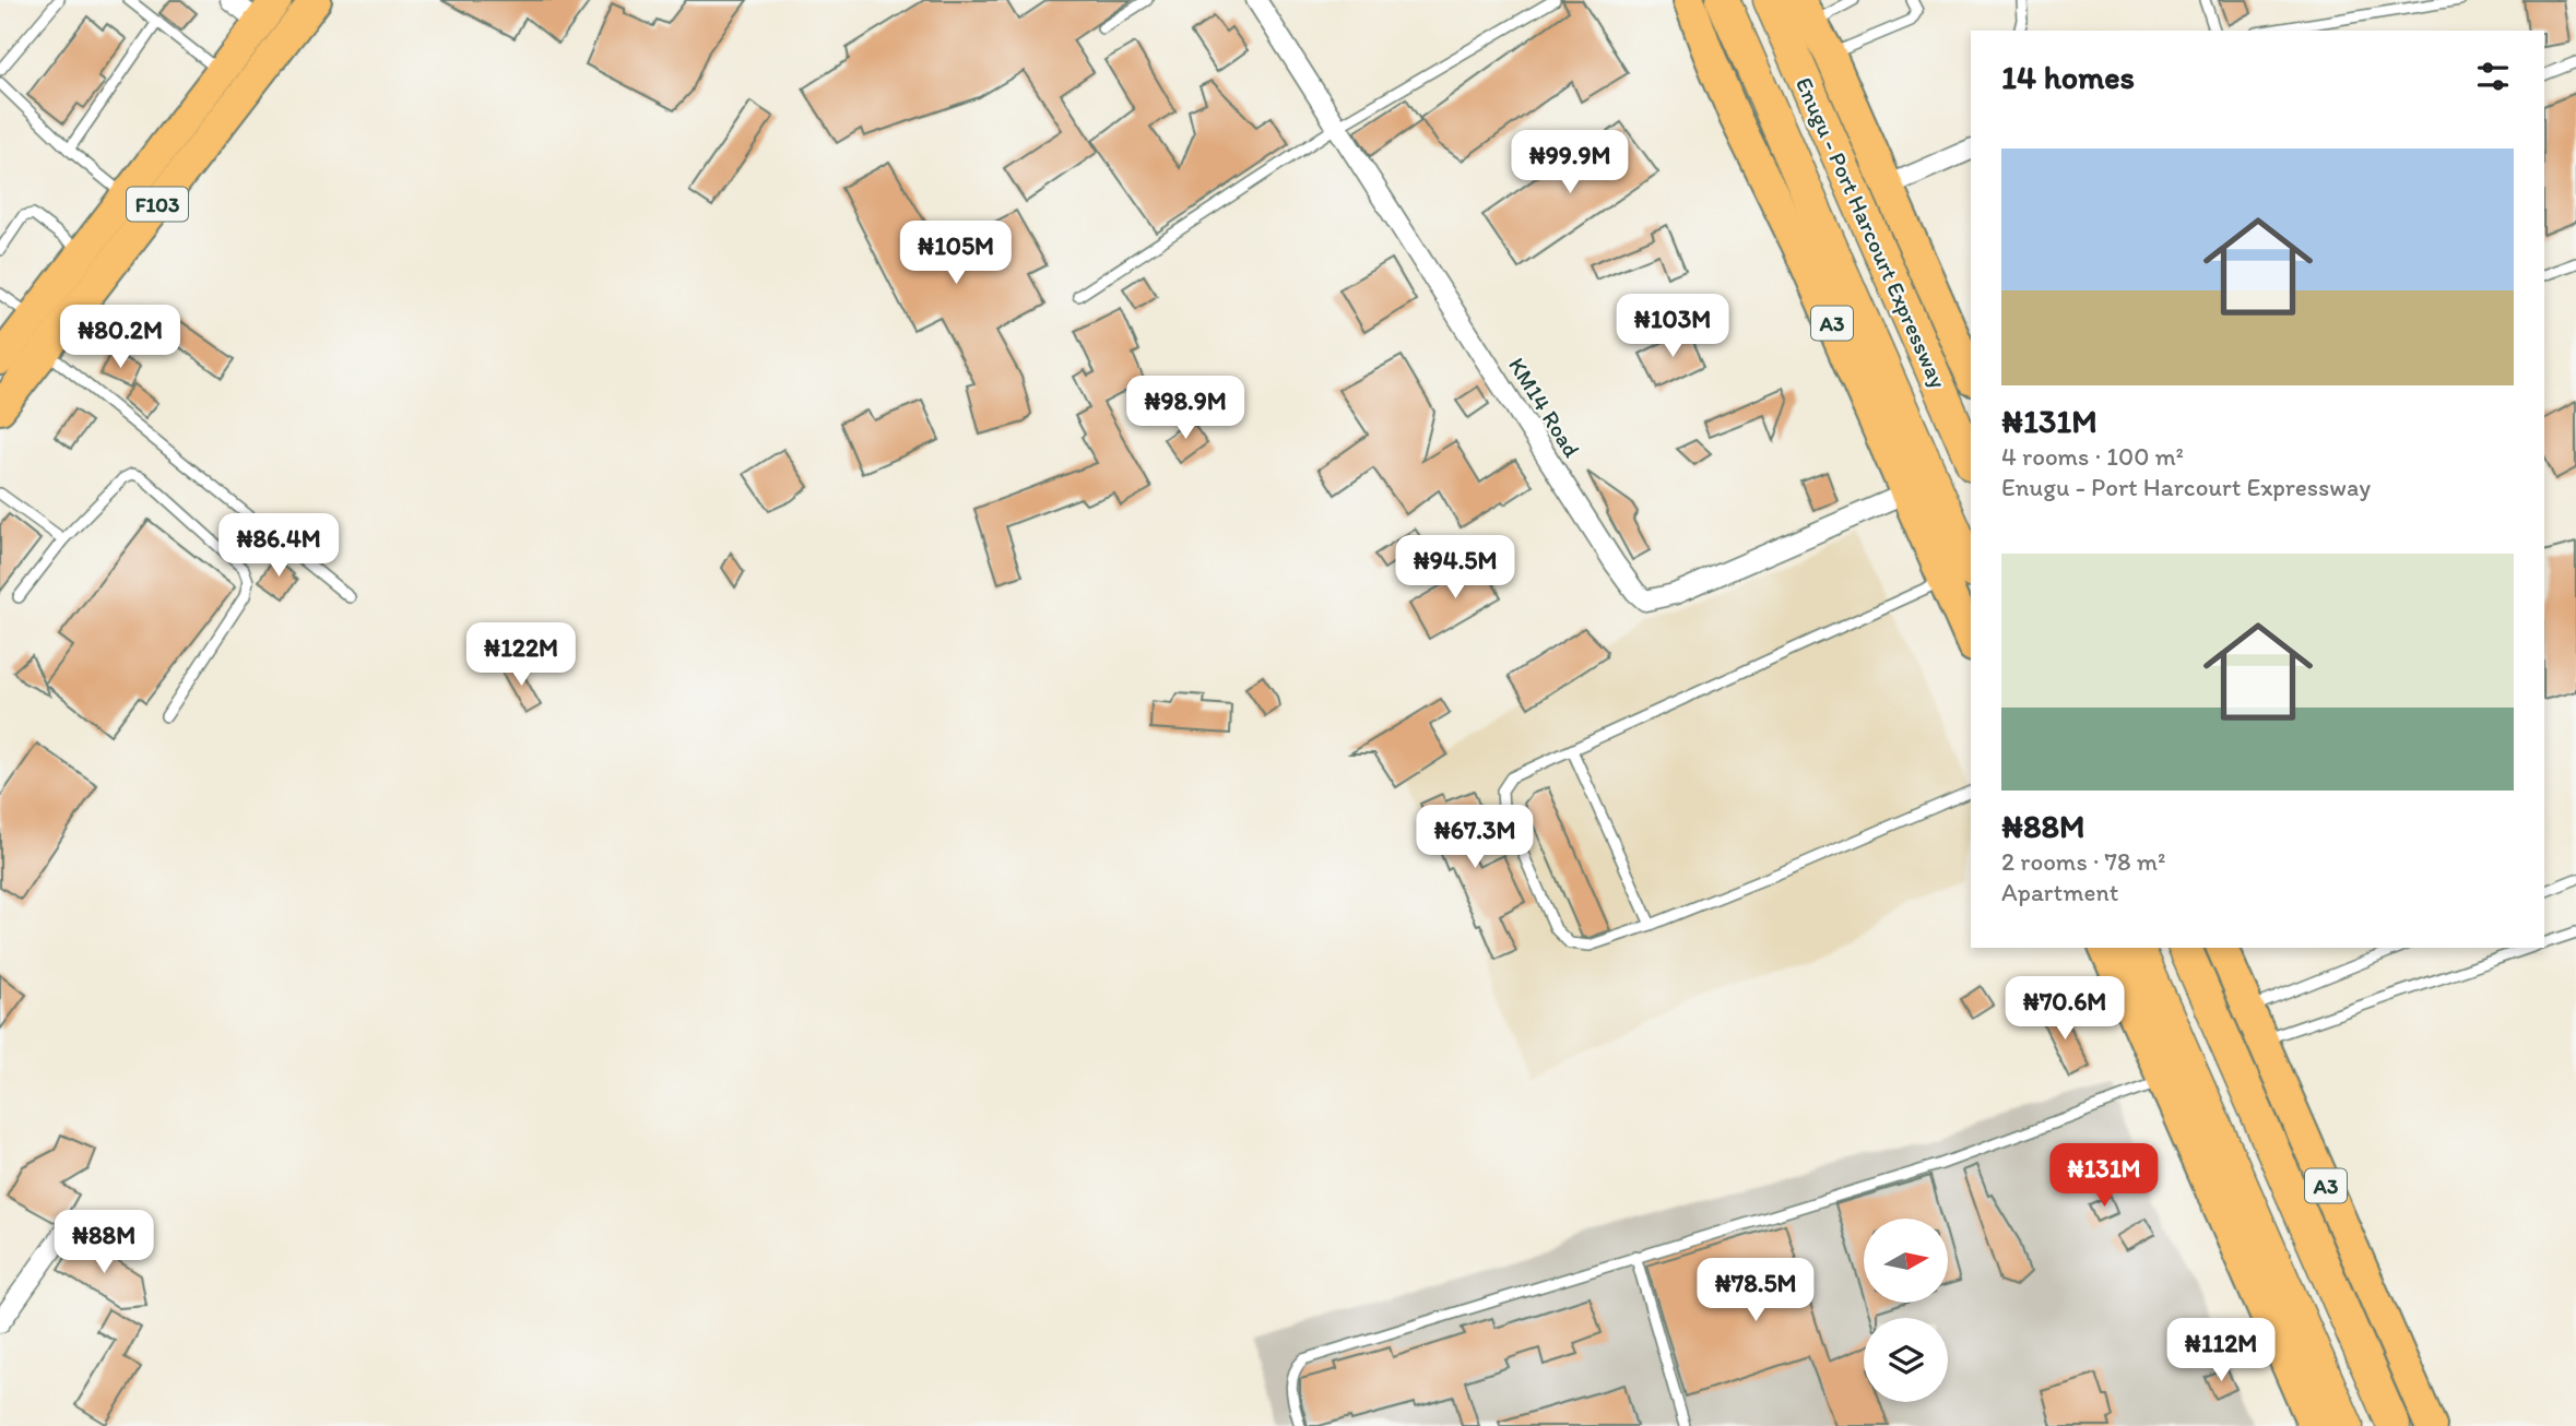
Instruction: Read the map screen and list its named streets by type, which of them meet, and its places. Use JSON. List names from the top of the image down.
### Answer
{
  "streets": {
    "highway": ["Enugu - Port Harcourt Expressway", "A3"],
    "main road": ["F103"],
    "street": ["KM14 Road"]
  },
  "crossings": [
    ["Enugu - Port Harcourt Expressway", "KM14 Road"]
  ],
  "north": "right",
  "page": {
    "heading": "14 homes",
    "list": [
      {
        "name": "₦131M",
        "note": "4 rooms · 100 m² · Enugu - Port Harcourt Expressway"
      },
      {
        "name": "₦88M",
        "note": "2 rooms · 78 m² · Apartment"
      }
    ],
    "price": [
      "₦99.9M",
      "₦105M",
      "₦103M",
      "₦80.2M",
      "₦98.9M",
      "₦86.4M",
      "₦94.5M",
      "₦122M",
      "₦67.3M",
      "₦70.6M",
      "₦131M",
      "₦88M",
      "₦78.5M",
      "₦112M"
    ]
  }
}
